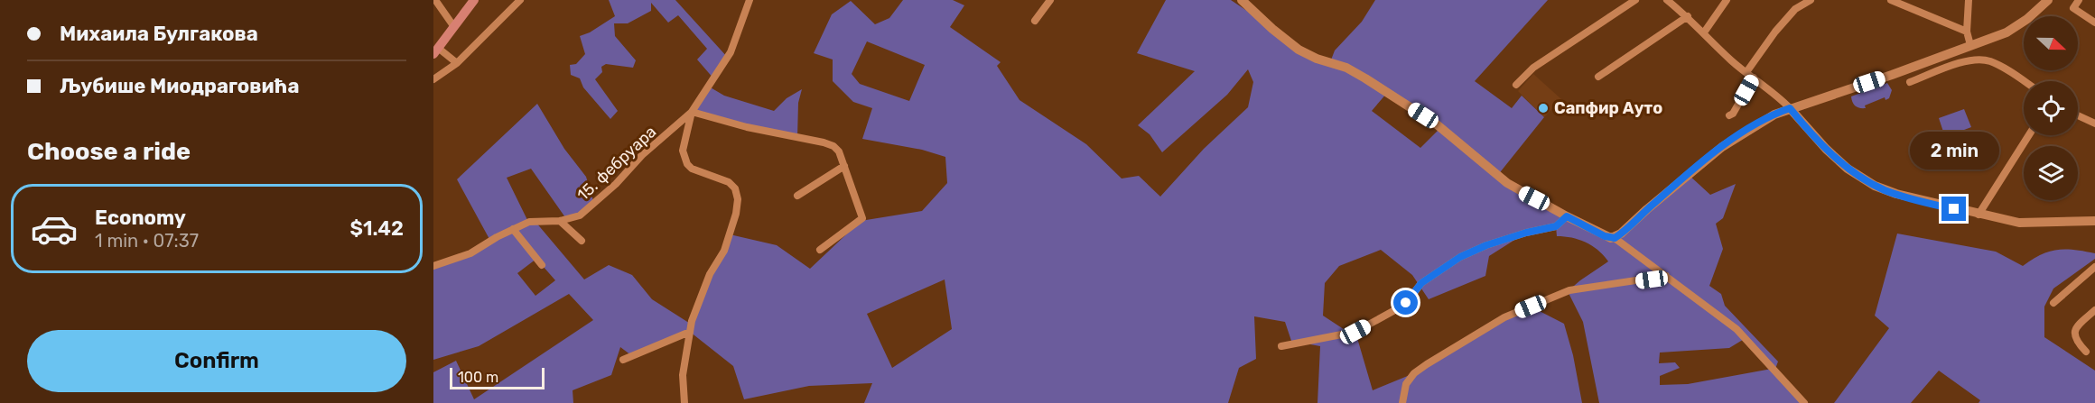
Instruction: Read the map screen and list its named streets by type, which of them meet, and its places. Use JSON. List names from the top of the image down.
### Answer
{
  "streets": {
    "street": ["15. фебруара"]
  },
  "places": ["Сапфир Ауто"],
  "scale_bar": "100 m",
  "north": "right",
  "page": {
    "banner": ["Михаила Булгакова", "Љубише Миодраговића"],
    "heading": "Choose a ride",
    "bubble": "2 min",
    "list": [
      {
        "name": "Economy",
        "note": "1 min · 07:37",
        "value": "$1.42"
      }
    ],
    "buttons": "Confirm",
    "scale": "100 m"
  }
}
